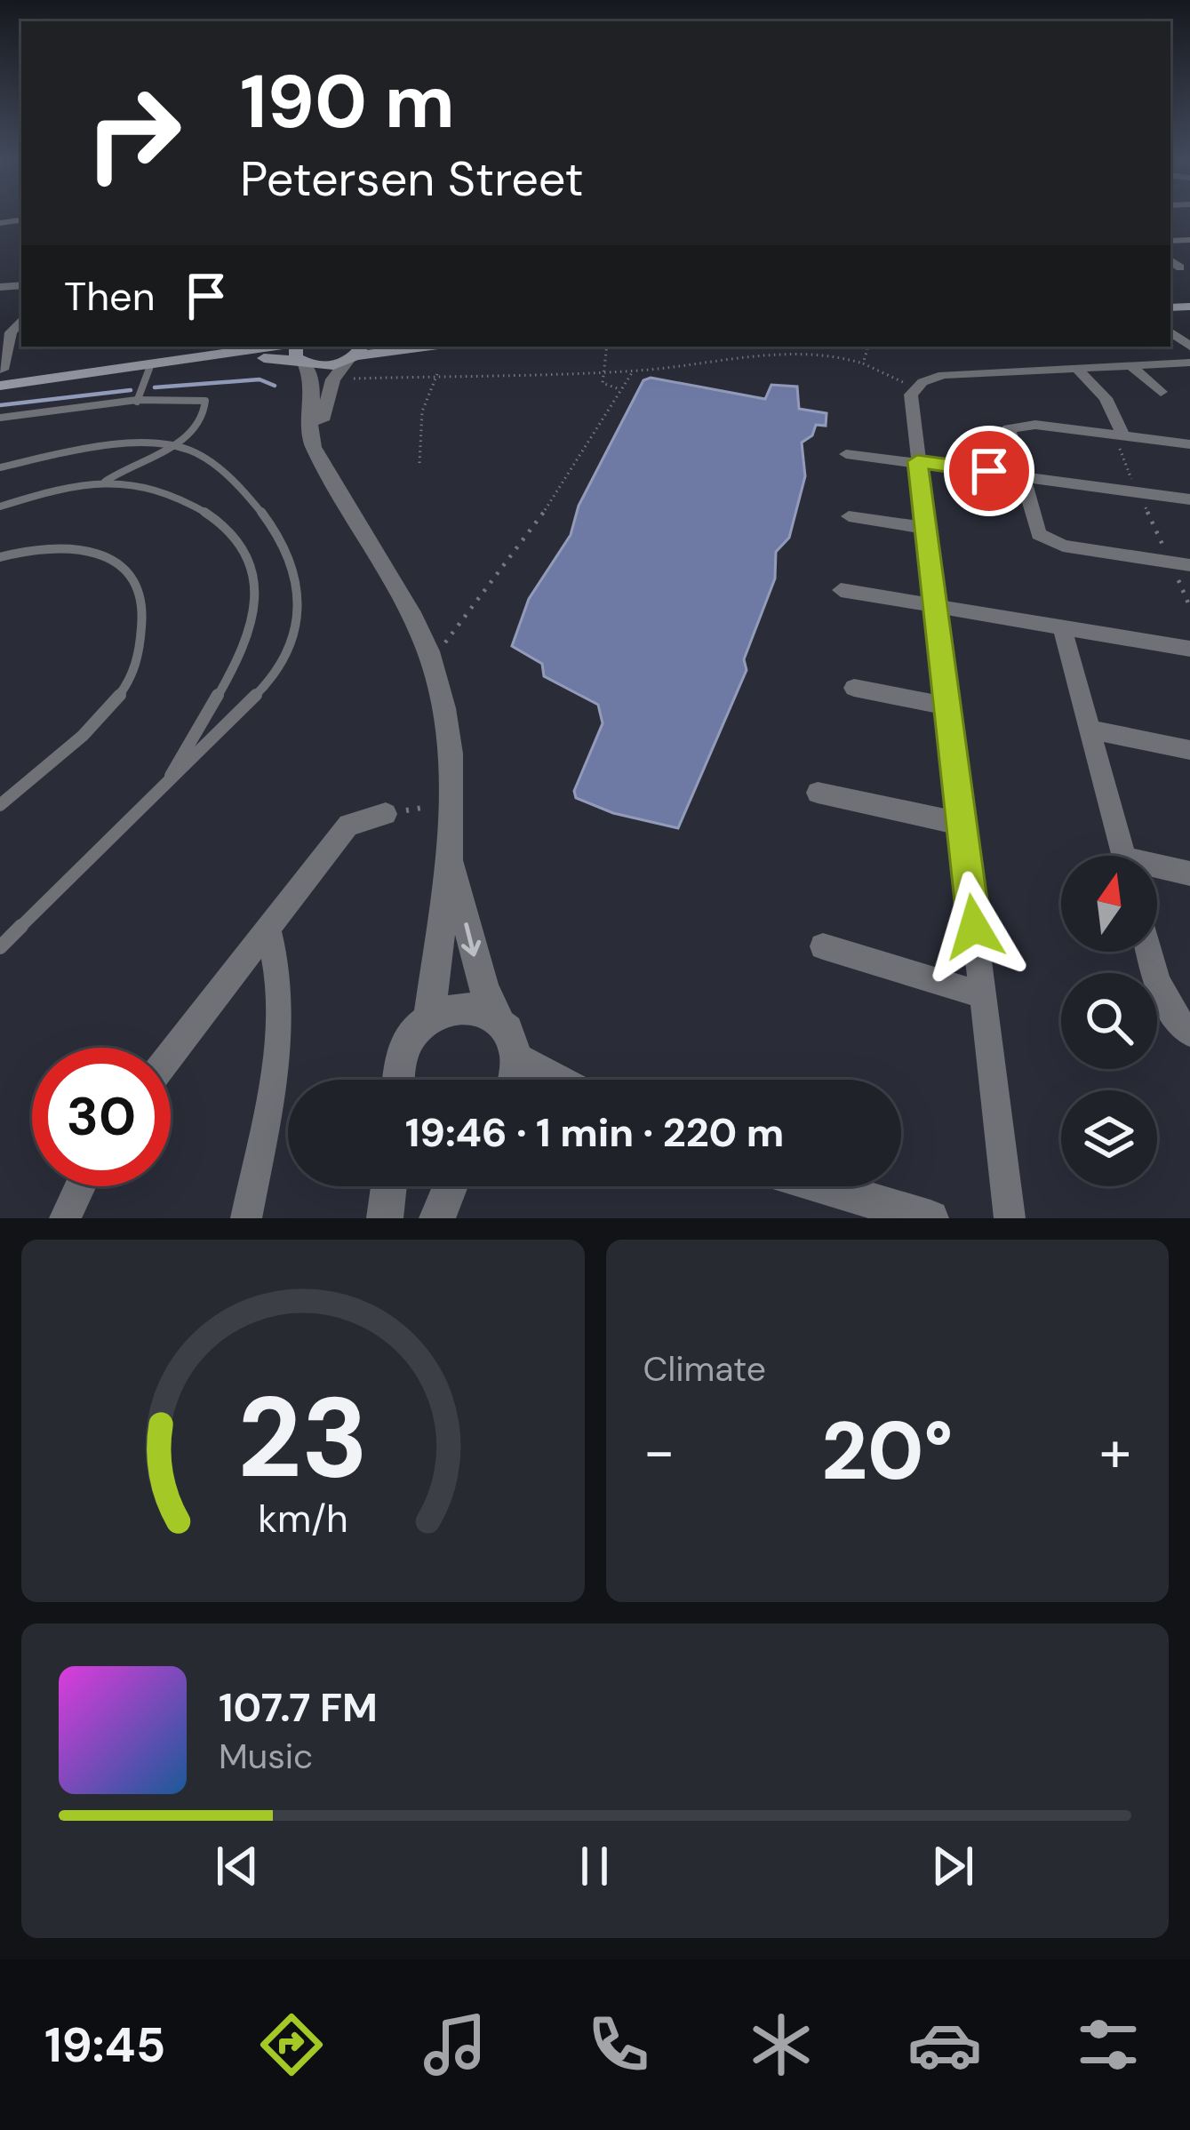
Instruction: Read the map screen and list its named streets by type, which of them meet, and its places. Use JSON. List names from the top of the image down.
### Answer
{
  "north": "top",
  "page": {
    "turn": ["190 m", "Petersen Street"],
    "then": "Then",
    "limit": "30",
    "trip": "19:46 · 1 min · 220 m",
    "tile": "Climate",
    "heat": ["−", "20°", "+"],
    "song": ["107.7 FM", "Music"],
    "tabs": "19:45",
    "gauge": ["23", "km/h"]
  }
}
